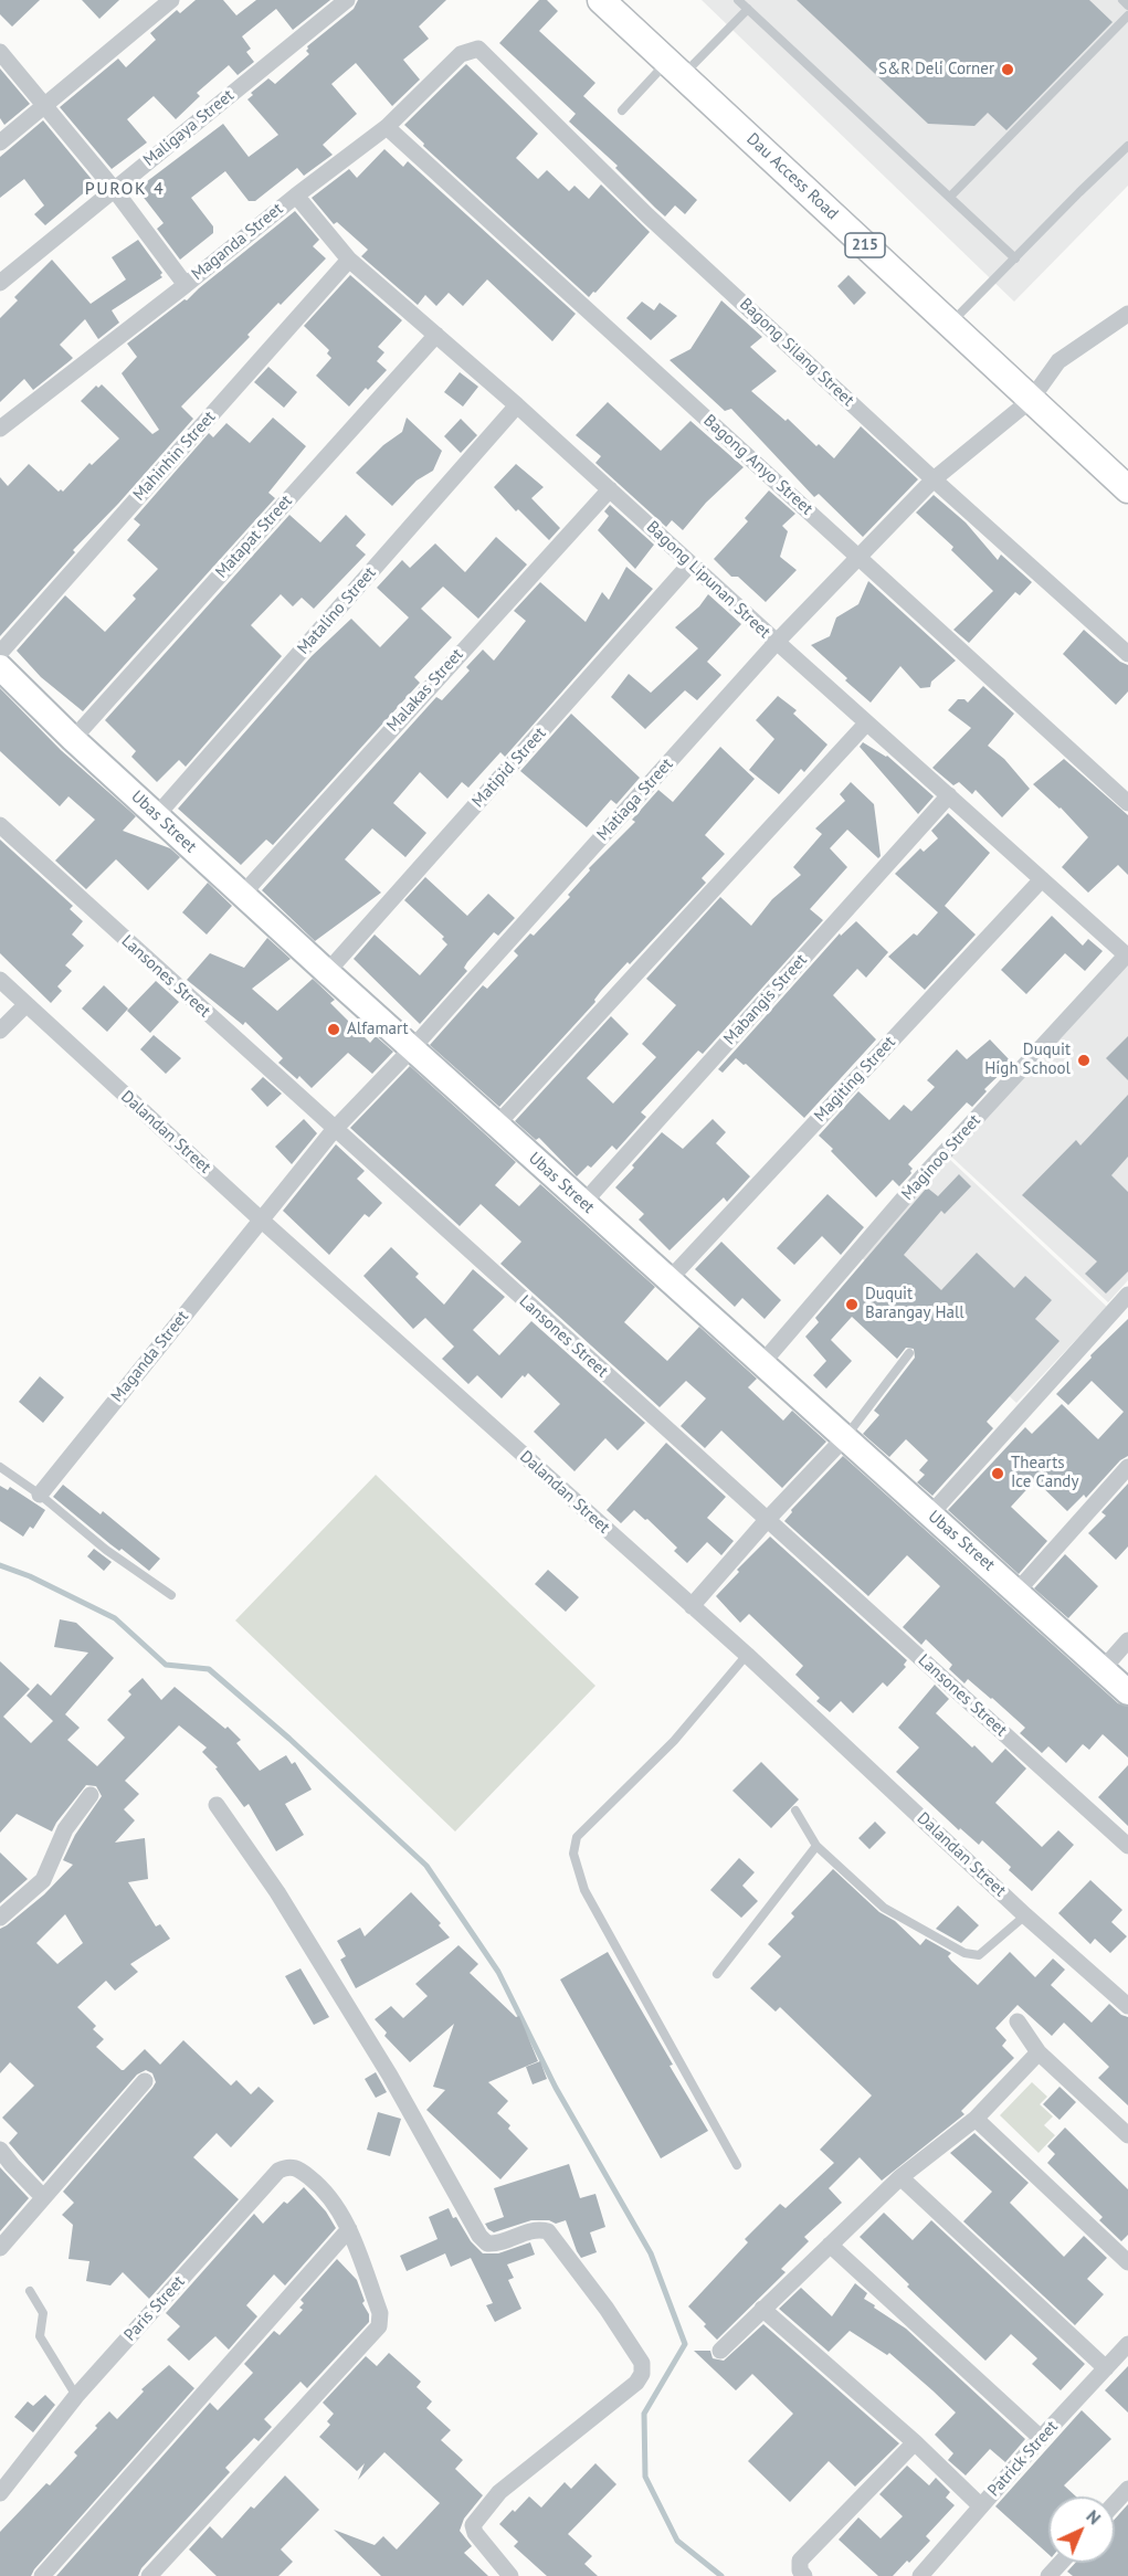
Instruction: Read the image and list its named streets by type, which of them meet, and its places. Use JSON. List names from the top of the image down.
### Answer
{
  "streets": {
    "main road": ["Dau Access Road", "215"],
    "street": [
      "Maligaya Street",
      "Maganda Street",
      "Bagong Silang Street",
      "Mahinhin Street",
      "Bagong Anyo Street",
      "Matapat Street",
      "Bagong Lipunan Street",
      "Matalino Street",
      "Malakas Street",
      "Matipid Street",
      "Matiaga Street",
      "Ubas Street",
      "Lansones Street",
      "Mabangis Street",
      "Magiting Street",
      "Dalandan Street",
      "Maginoo Street",
      "Paris Street",
      "Patrick Street"
    ]
  },
  "crossings": [
    ["Dau Access Road", "Matiaga Street"],
    ["Maganda Street", "Bagong Silang Street"],
    ["Maganda Street", "Bagong Anyo Street"],
    ["Maganda Street", "Bagong Lipunan Street"],
    ["Maganda Street", "Matiaga Street"],
    ["Maganda Street", "Dalandan Street"],
    ["Bagong Silang Street", "Matiaga Street"],
    ["Mahinhin Street", "Bagong Lipunan Street"],
    ["Bagong Anyo Street", "Matiaga Street"],
    ["Matapat Street", "Bagong Lipunan Street"],
    ["Matapat Street", "Ubas Street"],
    ["Bagong Lipunan Street", "Matalino Street"],
    ["Bagong Lipunan Street", "Malakas Street"],
    ["Bagong Lipunan Street", "Matipid Street"],
    ["Bagong Lipunan Street", "Matiaga Street"],
    ["Bagong Lipunan Street", "Mabangis Street"],
    ["Bagong Lipunan Street", "Magiting Street"],
    ["Bagong Lipunan Street", "Maginoo Street"],
    ["Matalino Street", "Ubas Street"],
    ["Malakas Street", "Ubas Street"],
    ["Matipid Street", "Ubas Street"],
    ["Matiaga Street", "Ubas Street"],
    ["Matiaga Street", "Lansones Street"],
    ["Matiaga Street", "Dalandan Street"],
    ["Ubas Street", "Mabangis Street"],
    ["Ubas Street", "Magiting Street"],
    ["Ubas Street", "Maginoo Street"]
  ],
  "districts": ["PUROK 4"],
  "places": [
    "S&R Deli Corner",
    "Alfamart",
    "Duquit High School",
    "Duquit Barangay Hall",
    "Thearts Ice Candy"
  ],
  "north": "top right"
}
